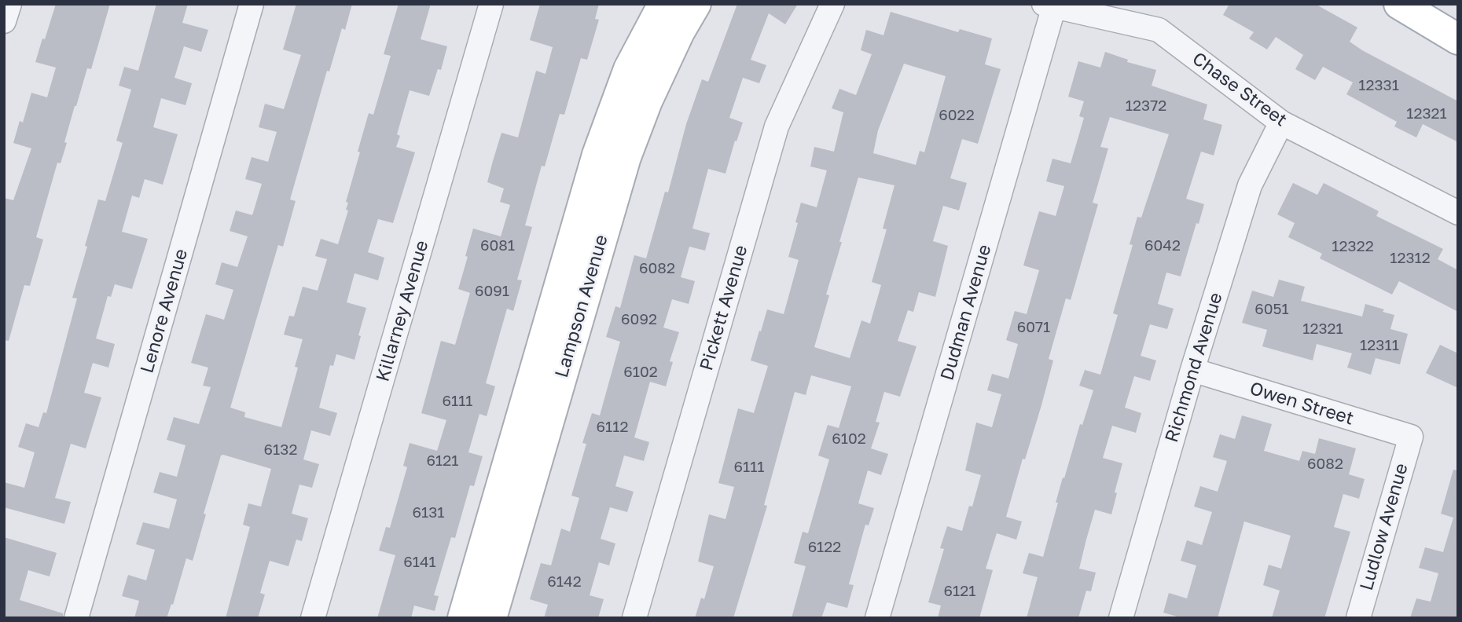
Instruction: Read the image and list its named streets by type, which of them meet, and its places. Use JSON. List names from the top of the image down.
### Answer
{
  "streets": {
    "main road": ["Lampson Avenue"],
    "street": [
      "Chase Street",
      "Pickett Avenue",
      "Lenore Avenue",
      "Killarney Avenue",
      "Dudman Avenue",
      "Richmond Avenue",
      "Owen Street",
      "Ludlow Avenue"
    ]
  },
  "crossings": [
    ["Chase Street", "Dudman Avenue"],
    ["Chase Street", "Richmond Avenue"],
    ["Richmond Avenue", "Owen Street"],
    ["Owen Street", "Ludlow Avenue"]
  ],
  "house_numbers": [
    "12331",
    "12372",
    "12321",
    "6022",
    "6081",
    "6042",
    "12322",
    "12312",
    "6082",
    "6091",
    "6051",
    "6092",
    "6071",
    "12321",
    "12311",
    "6102",
    "6111",
    "6112",
    "6102",
    "6132",
    "6121",
    "6082",
    "6111",
    "6131",
    "6122",
    "6141",
    "6142",
    "6121"
  ]
}
